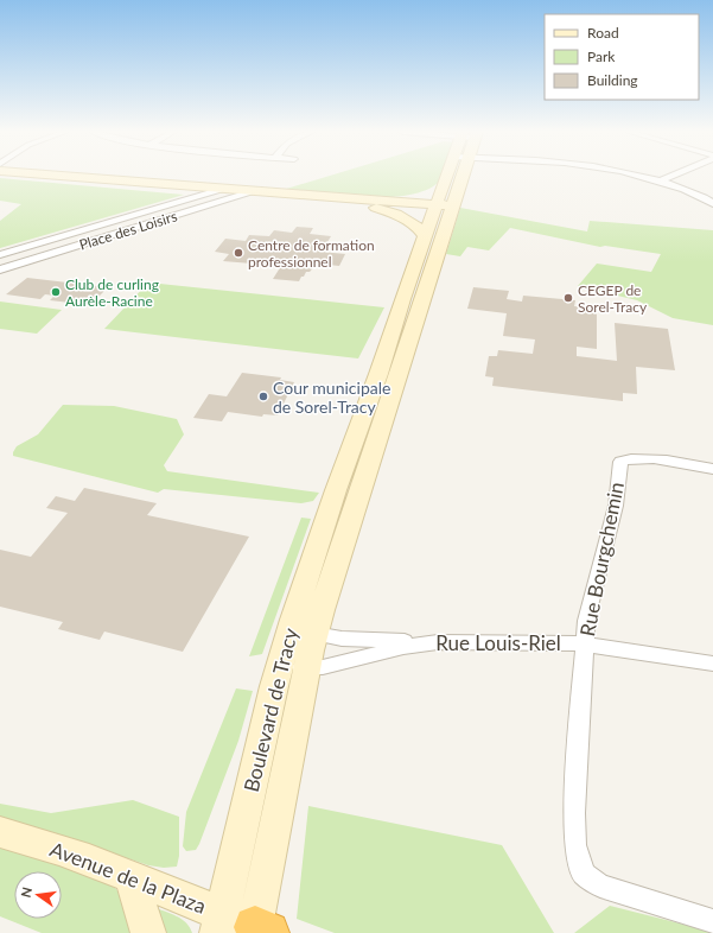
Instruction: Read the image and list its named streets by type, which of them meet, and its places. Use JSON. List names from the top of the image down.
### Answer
{
  "streets": {
    "street": [
      "Place des Loisirs",
      "Rue Bourgchemin",
      "Rue Louis-Riel",
      "Boulevard de Tracy",
      "Avenue de la Plaza"
    ]
  },
  "crossings": [
    ["Rue Bourgchemin", "Rue Louis-Riel"],
    ["Rue Louis-Riel", "Boulevard de Tracy"],
    ["Boulevard de Tracy", "Avenue de la Plaza"]
  ],
  "places": [
    "Centre de formation professionnel",
    "Club de curling Aurèle-Racine",
    "CEGEP de Sorel-Tracy",
    "Cour municipale de Sorel-Tracy"
  ],
  "legend": ["Road", "Park", "Building"],
  "north": "left"
}
